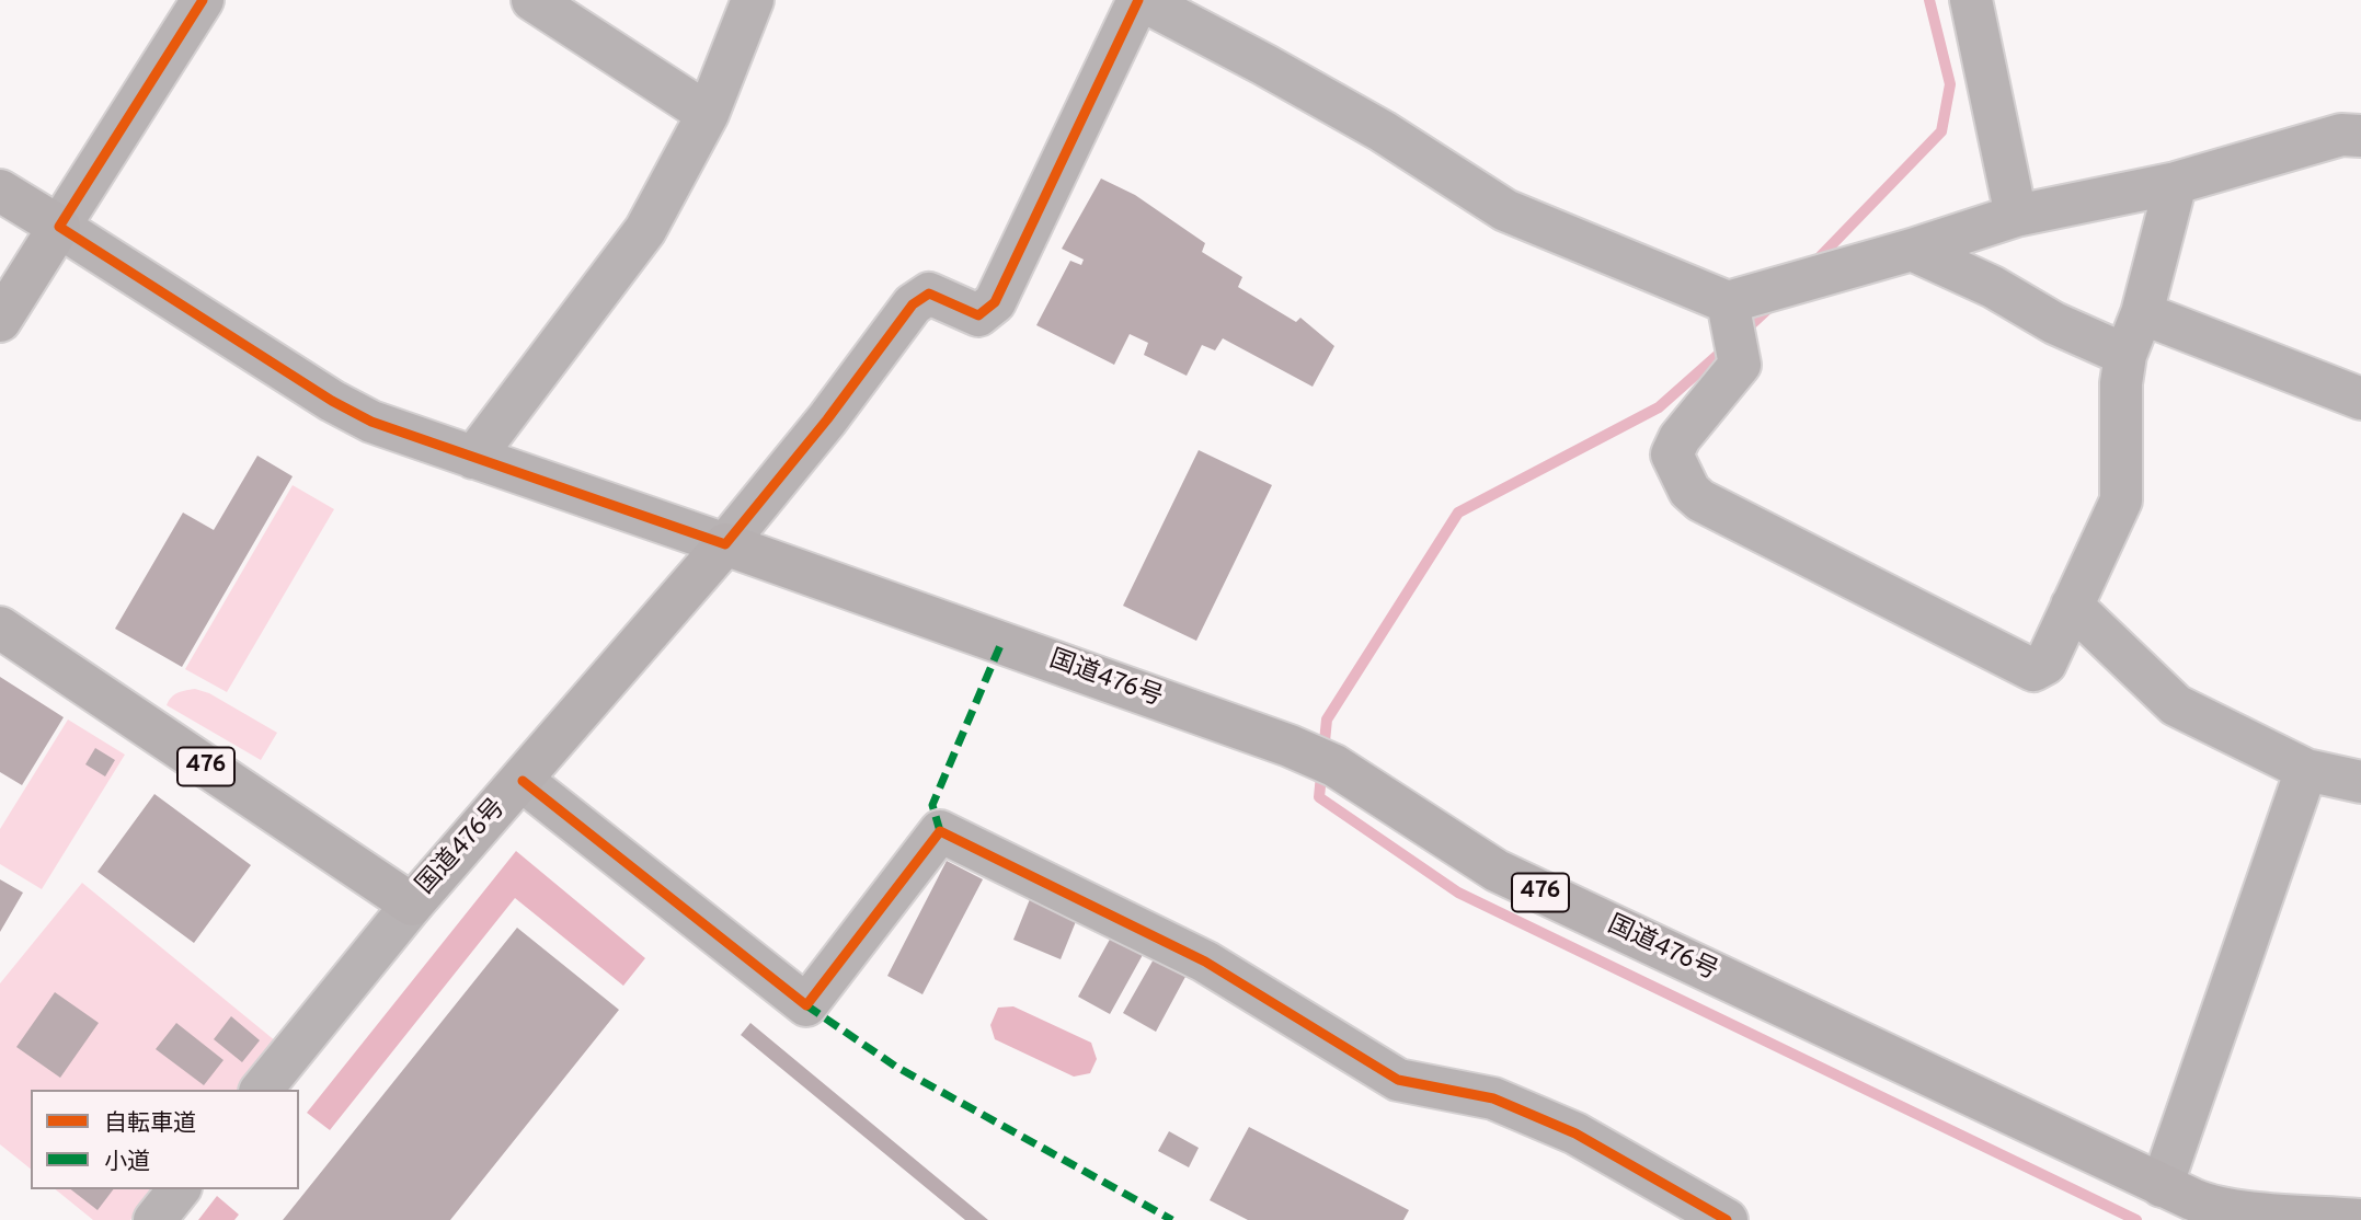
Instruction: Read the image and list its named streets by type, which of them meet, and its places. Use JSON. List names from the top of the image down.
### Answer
{
  "streets": {
    "highway": ["国道476号", "476"]
  },
  "legend": ["自転車道", "小道"]
}
